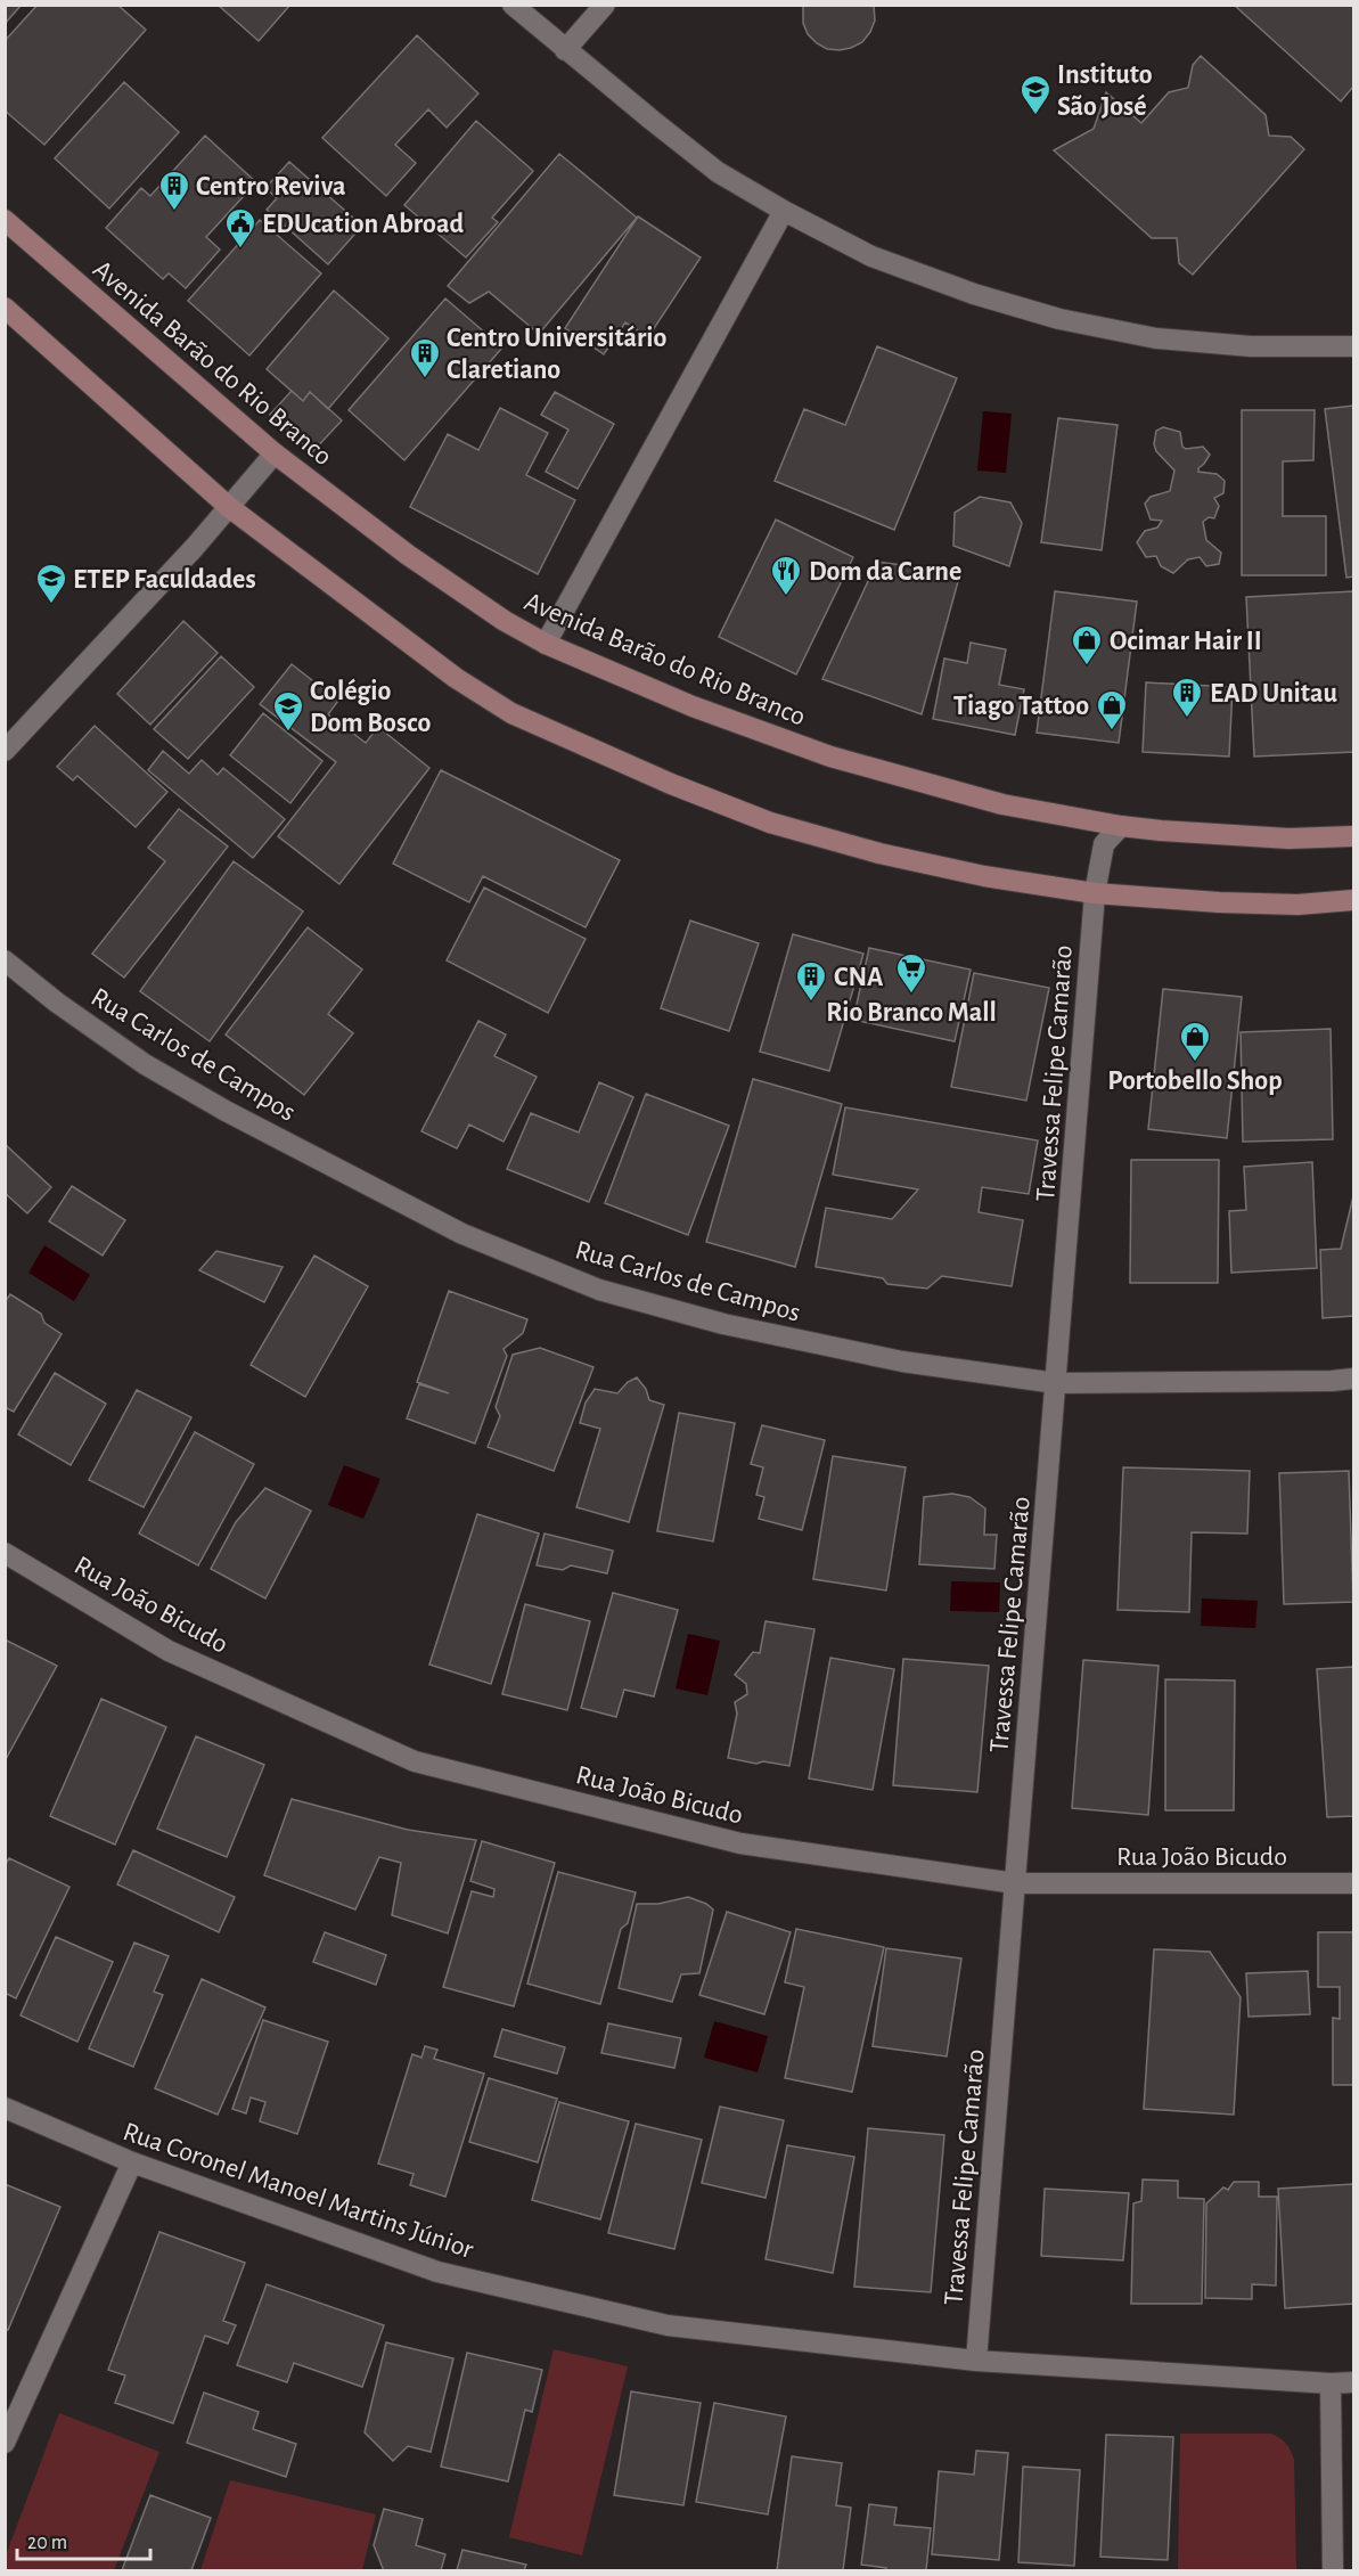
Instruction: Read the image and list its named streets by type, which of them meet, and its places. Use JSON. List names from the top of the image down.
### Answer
{
  "streets": {
    "main road": ["Avenida Barão do Rio Branco"],
    "street": [
      "Rua Carlos de Campos",
      "Travessa Felipe Camarão",
      "Rua João Bicudo",
      "Rua Coronel Manoel Martins Júnior"
    ]
  },
  "crossings": [
    ["Avenida Barão do Rio Branco", "Travessa Felipe Camarão"],
    ["Rua Carlos de Campos", "Travessa Felipe Camarão"],
    ["Travessa Felipe Camarão", "Rua João Bicudo"],
    ["Travessa Felipe Camarão", "Rua Coronel Manoel Martins Júnior"]
  ],
  "places": {
    "school or university": ["Instituto São José", "ETEP Faculdades", "Colégio Dom Bosco"],
    "building": [
      "Centro Reviva",
      "Centro Universitário Claretiano",
      "EAD Unitau",
      "CNA"
    ],
    "public building": ["EDUcation Abroad"],
    "restaurant": ["Dom da Carne"],
    "shop": ["Ocimar Hair II", "Tiago Tattoo", "Portobello Shop"],
    "supermarket": ["Rio Branco Mall"]
  },
  "scale_bar": "20 m"
}
